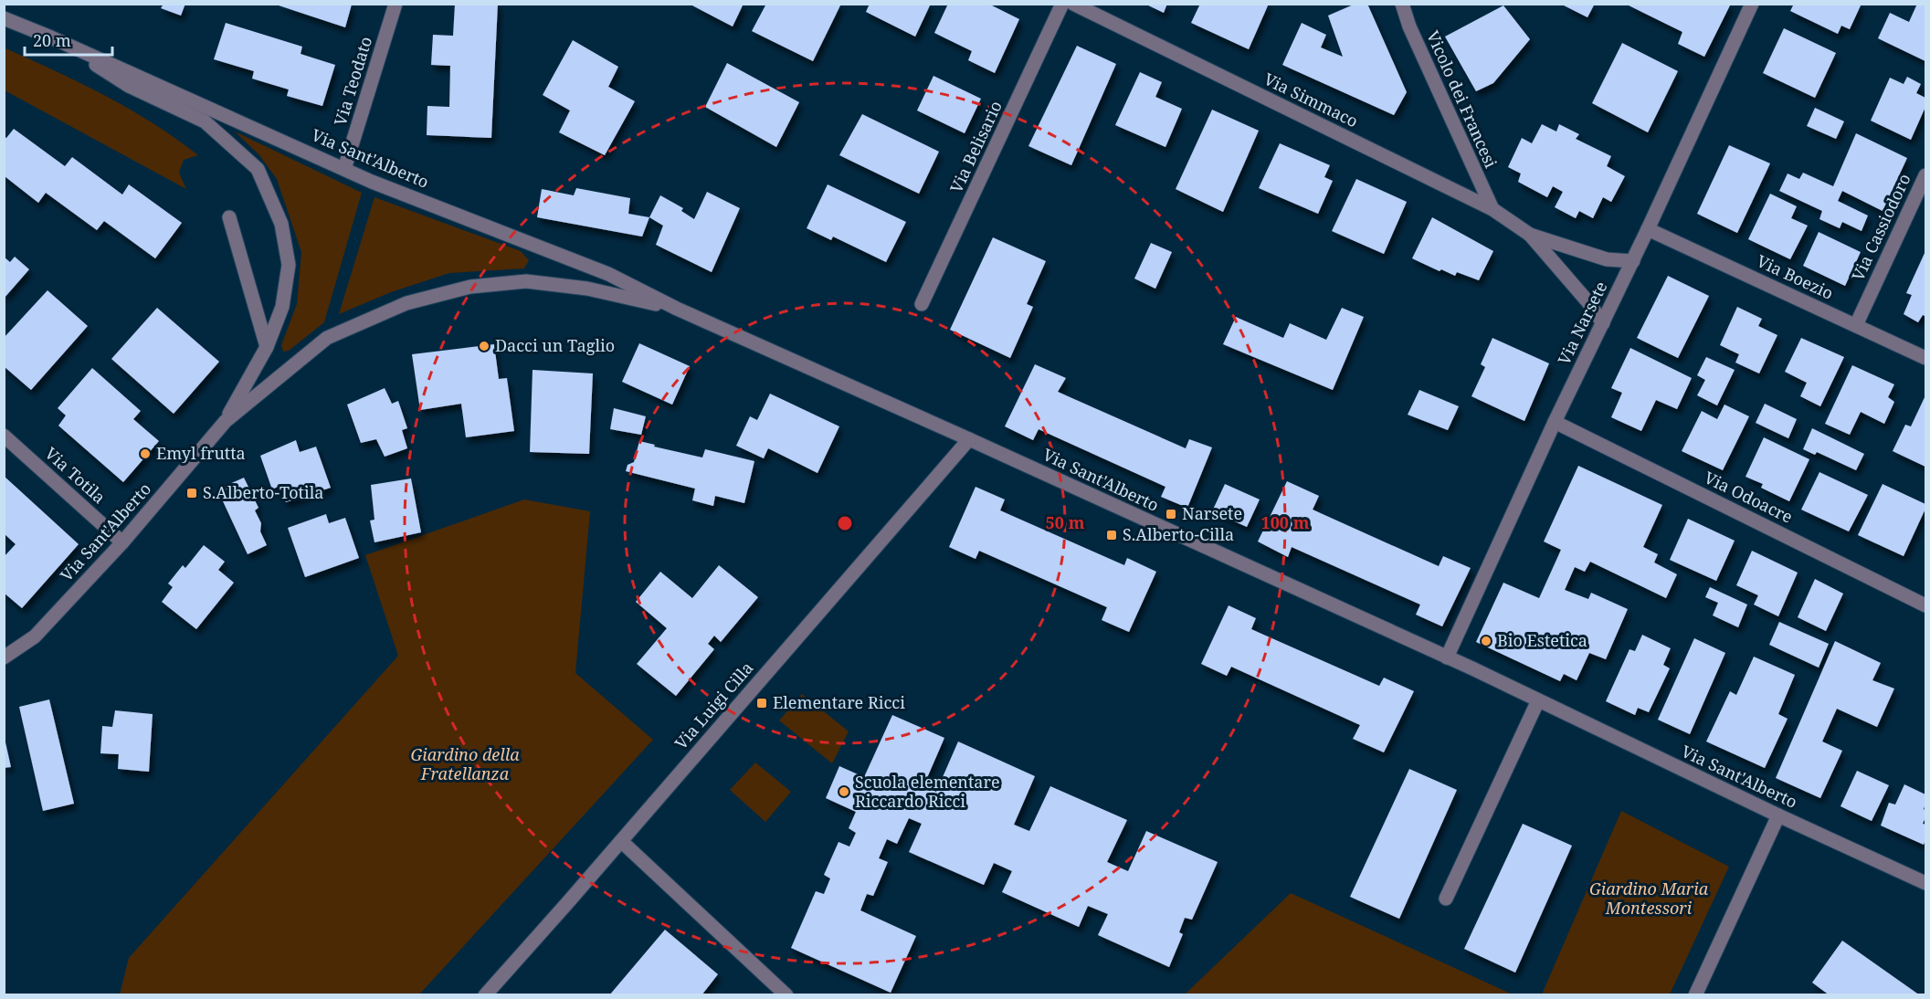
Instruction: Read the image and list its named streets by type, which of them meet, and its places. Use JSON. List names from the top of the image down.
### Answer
{
  "streets": {
    "street": [
      "Via Teodato",
      "Vicolo dei Francesi",
      "Via Simmaco",
      "Via Belisario",
      "Via Sant'Alberto",
      "Via Cassiodoro",
      "Via Boezio",
      "Via Narsete",
      "Via Totila",
      "Via Odoacre",
      "Via Luigi Cilla"
    ]
  },
  "crossings": [
    ["Via Teodato", "Via Sant'Alberto"],
    ["Vicolo dei Francesi", "Via Simmaco"],
    ["Via Simmaco", "Via Narsete"],
    ["Via Sant'Alberto", "Via Narsete"],
    ["Via Sant'Alberto", "Via Totila"],
    ["Via Sant'Alberto", "Via Luigi Cilla"],
    ["Via Cassiodoro", "Via Boezio"],
    ["Via Boezio", "Via Narsete"],
    ["Via Narsete", "Via Odoacre"]
  ],
  "parks": ["Giardino della Fratellanza", "Giardino Maria Montessori"],
  "places": {
    "other": [
      "Dacci un Taglio",
      "Emyl frutta",
      "Bio Estetica",
      "Scuola elementare Riccardo Ricci"
    ],
    "transit": [
      "S.Alberto-Totila",
      "Narsete",
      "S.Alberto-Cilla",
      "Elementare Ricci"
    ]
  },
  "scale_bar": "20 m",
  "rings": ["50 m", "100 m"]
}
